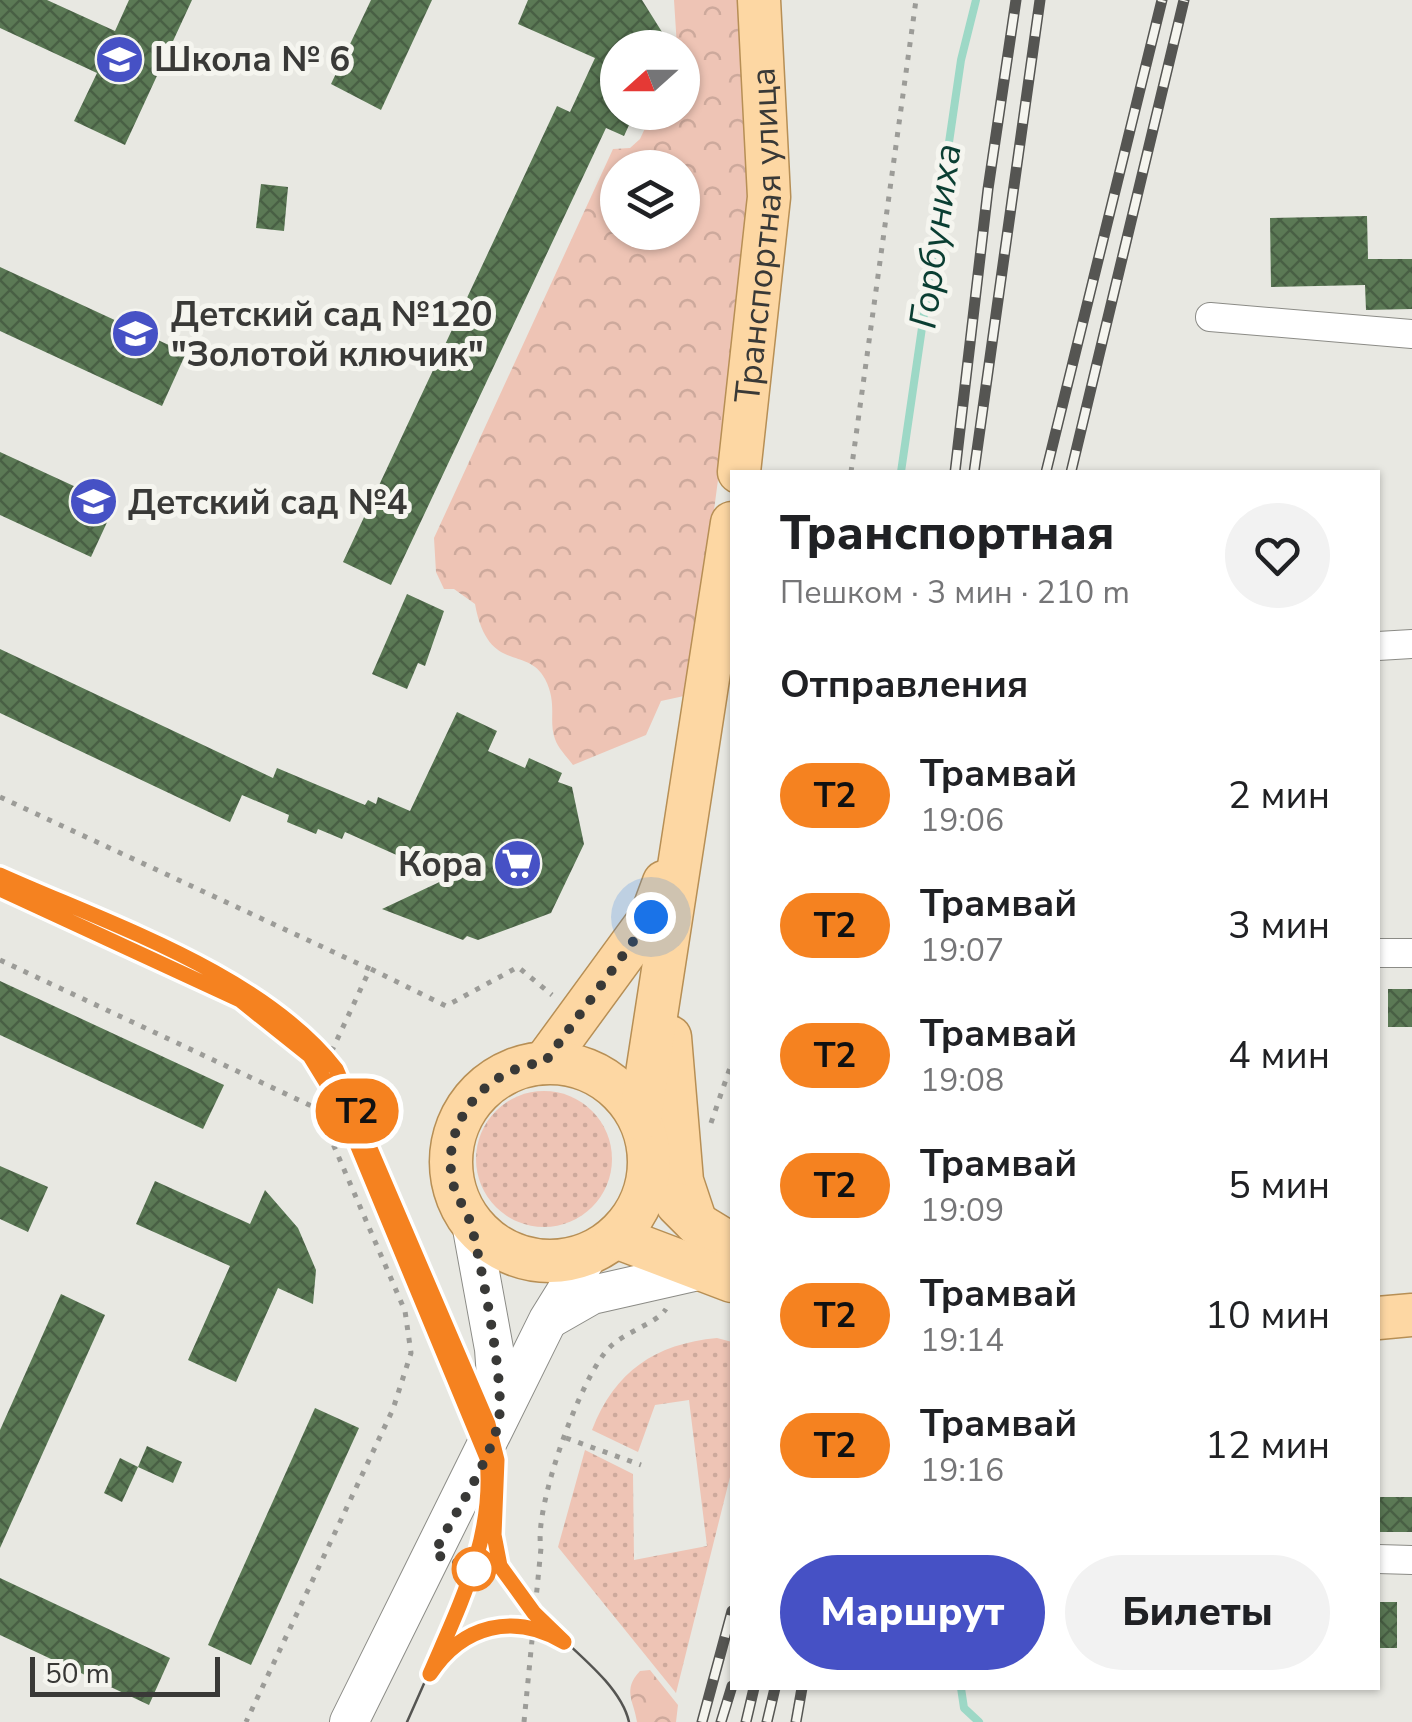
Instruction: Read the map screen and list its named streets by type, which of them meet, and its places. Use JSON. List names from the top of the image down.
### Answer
{
  "streets": {
    "main road": ["Транспортная улица"]
  },
  "water": ["Горбуниха"],
  "places": {
    "school or university": ["Школа № 6", "Детский сад №120 \"Золотой ключик\"", "Детский сад №4"],
    "supermarket": ["Кора"]
  },
  "lines": ["tram line T2"],
  "scale_bar": "50 m",
  "north": "left",
  "page": {
    "on_map": "T2",
    "heading": [
      ["Транспортная", "Пешком · 3 мин · 210 m"],
      "Отправления"
    ],
    "list": [
      {
        "mark": "T2",
        "name": "Трамвай",
        "note": "19:06",
        "value": "2 мин"
      },
      {
        "mark": "T2",
        "name": "Трамвай",
        "note": "19:07",
        "value": "3 мин"
      },
      {
        "mark": "T2",
        "name": "Трамвай",
        "note": "19:08",
        "value": "4 мин"
      },
      {
        "mark": "T2",
        "name": "Трамвай",
        "note": "19:09",
        "value": "5 мин"
      },
      {
        "mark": "T2",
        "name": "Трамвай",
        "note": "19:14",
        "value": "10 мин"
      },
      {
        "mark": "T2",
        "name": "Трамвай",
        "note": "19:16",
        "value": "12 мин"
      }
    ],
    "buttons": ["Маршрут", "Билеты"],
    "scale": "50 m"
  }
}
